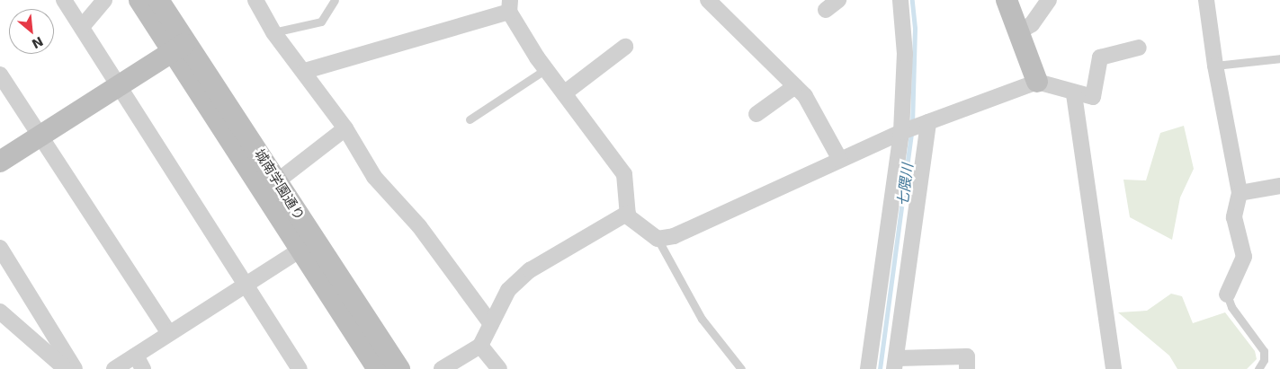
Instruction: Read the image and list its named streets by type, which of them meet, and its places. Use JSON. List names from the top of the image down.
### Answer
{
  "streets": {
    "street": ["城南学園通り"]
  },
  "water": ["七隈川"],
  "north": "bottom right"
}
